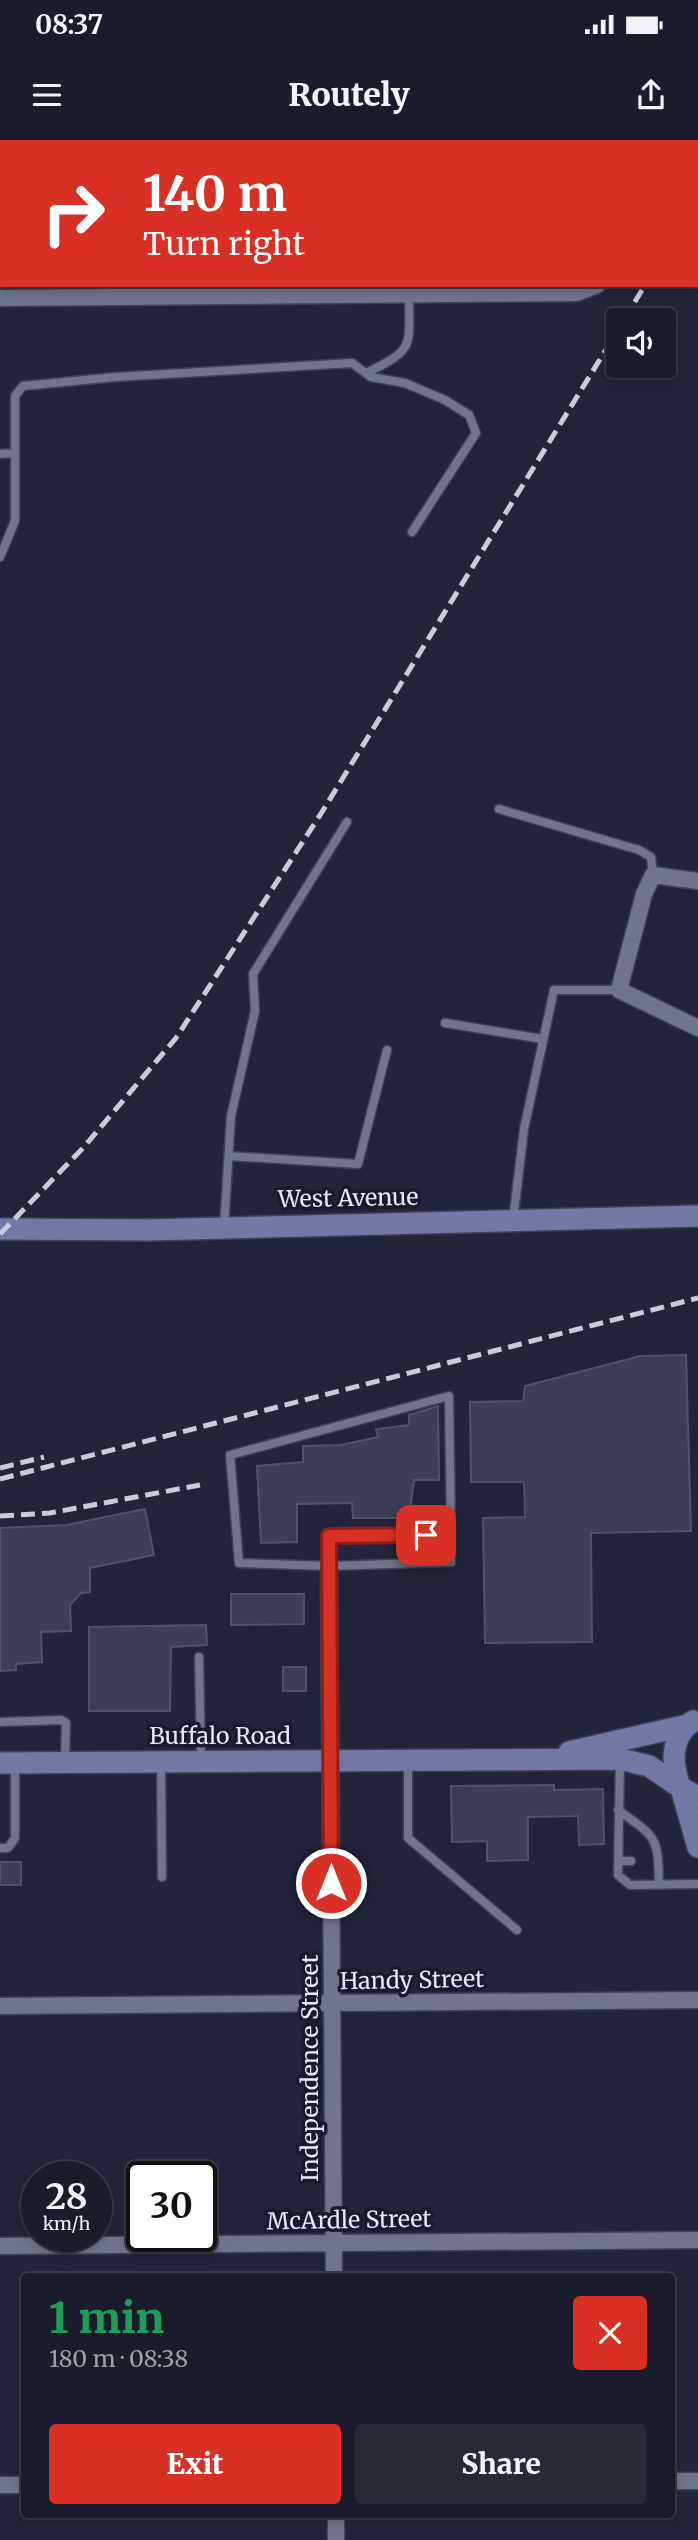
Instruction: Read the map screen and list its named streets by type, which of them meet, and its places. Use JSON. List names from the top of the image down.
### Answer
{
  "streets": {
    "main road": ["West Avenue", "Buffalo Road"],
    "street": ["Handy Street", "Independence Street", "McArdle Street"]
  },
  "crossings": [
    ["Buffalo Road", "Independence Street"],
    ["Handy Street", "Independence Street"],
    ["Independence Street", "McArdle Street"]
  ],
  "page": {
    "status": "08:37",
    "header": "Routely",
    "turn": ["140 m", "Turn right"],
    "speed": "28 km/h",
    "limit": "30",
    "heading": ["1 min", "180 m · 08:38"],
    "buttons": ["Exit", "Share"]
  }
}
